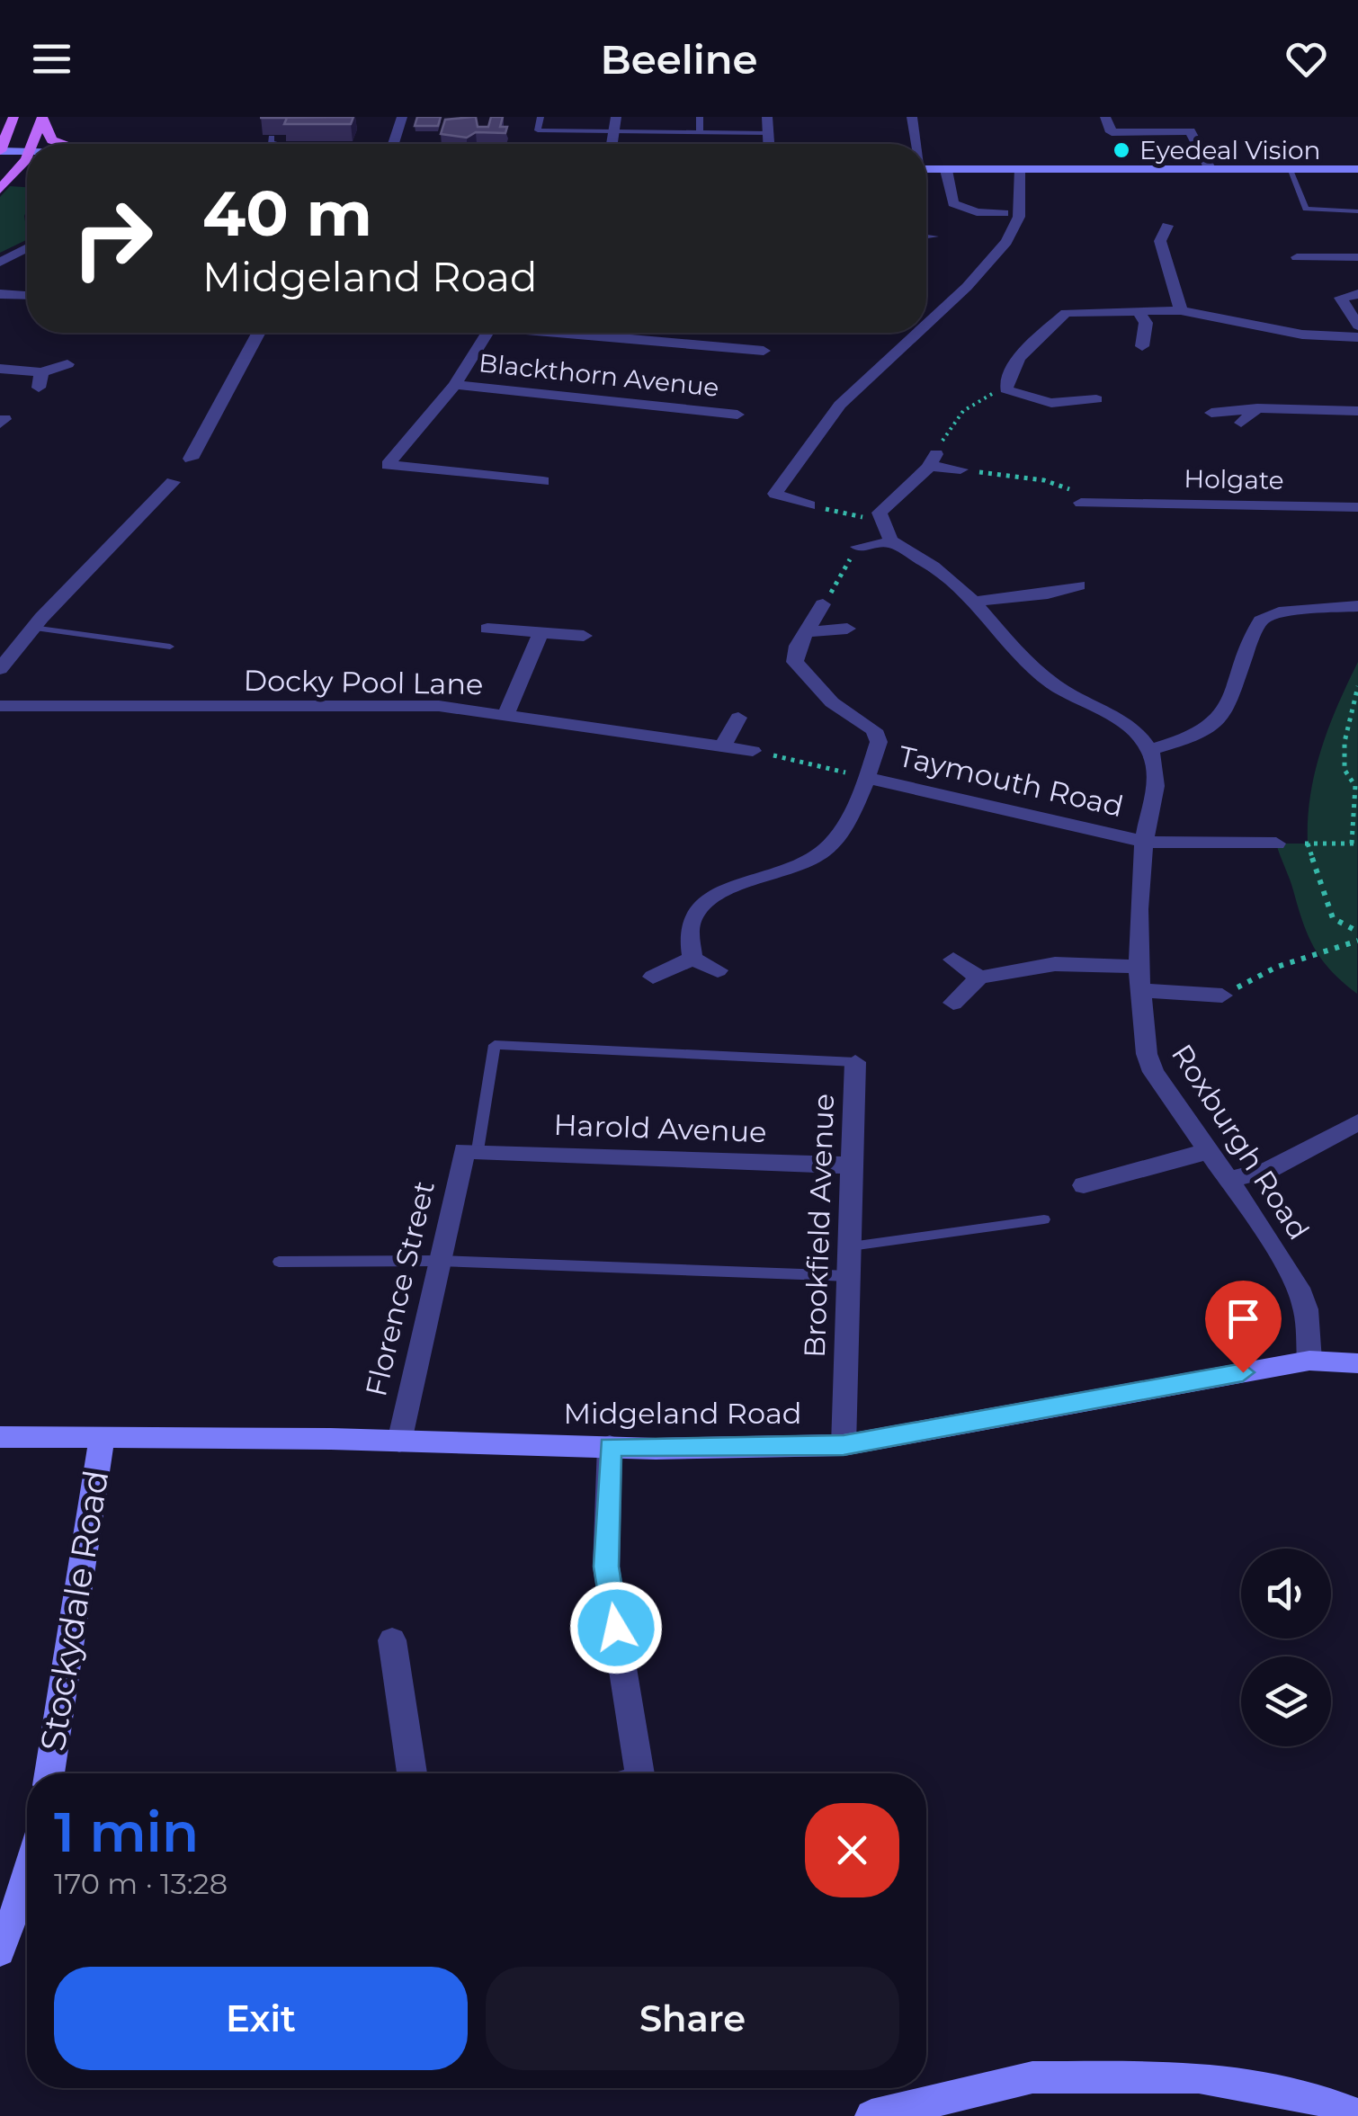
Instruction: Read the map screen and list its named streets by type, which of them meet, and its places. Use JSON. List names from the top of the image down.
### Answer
{
  "streets": {
    "street": [
      "Blackthorn Avenue",
      "Holgate",
      "Docky Pool Lane",
      "Taymouth Road",
      "Harold Avenue",
      "Roxburgh Road",
      "Brookfield Avenue",
      "Florence Street",
      "Midgeland Road",
      "Stockydale Road"
    ]
  },
  "crossings": [
    ["Taymouth Road", "Roxburgh Road"],
    ["Harold Avenue", "Brookfield Avenue"],
    ["Harold Avenue", "Florence Street"],
    ["Roxburgh Road", "Midgeland Road"],
    ["Brookfield Avenue", "Midgeland Road"],
    ["Florence Street", "Midgeland Road"],
    ["Midgeland Road", "Stockydale Road"]
  ],
  "places": ["Eyedeal Vision"],
  "page": {
    "header": "Beeline",
    "turn": ["40 m", "Midgeland Road"],
    "heading": ["1 min", "170 m · 13:28"],
    "buttons": ["Exit", "Share"]
  }
}
